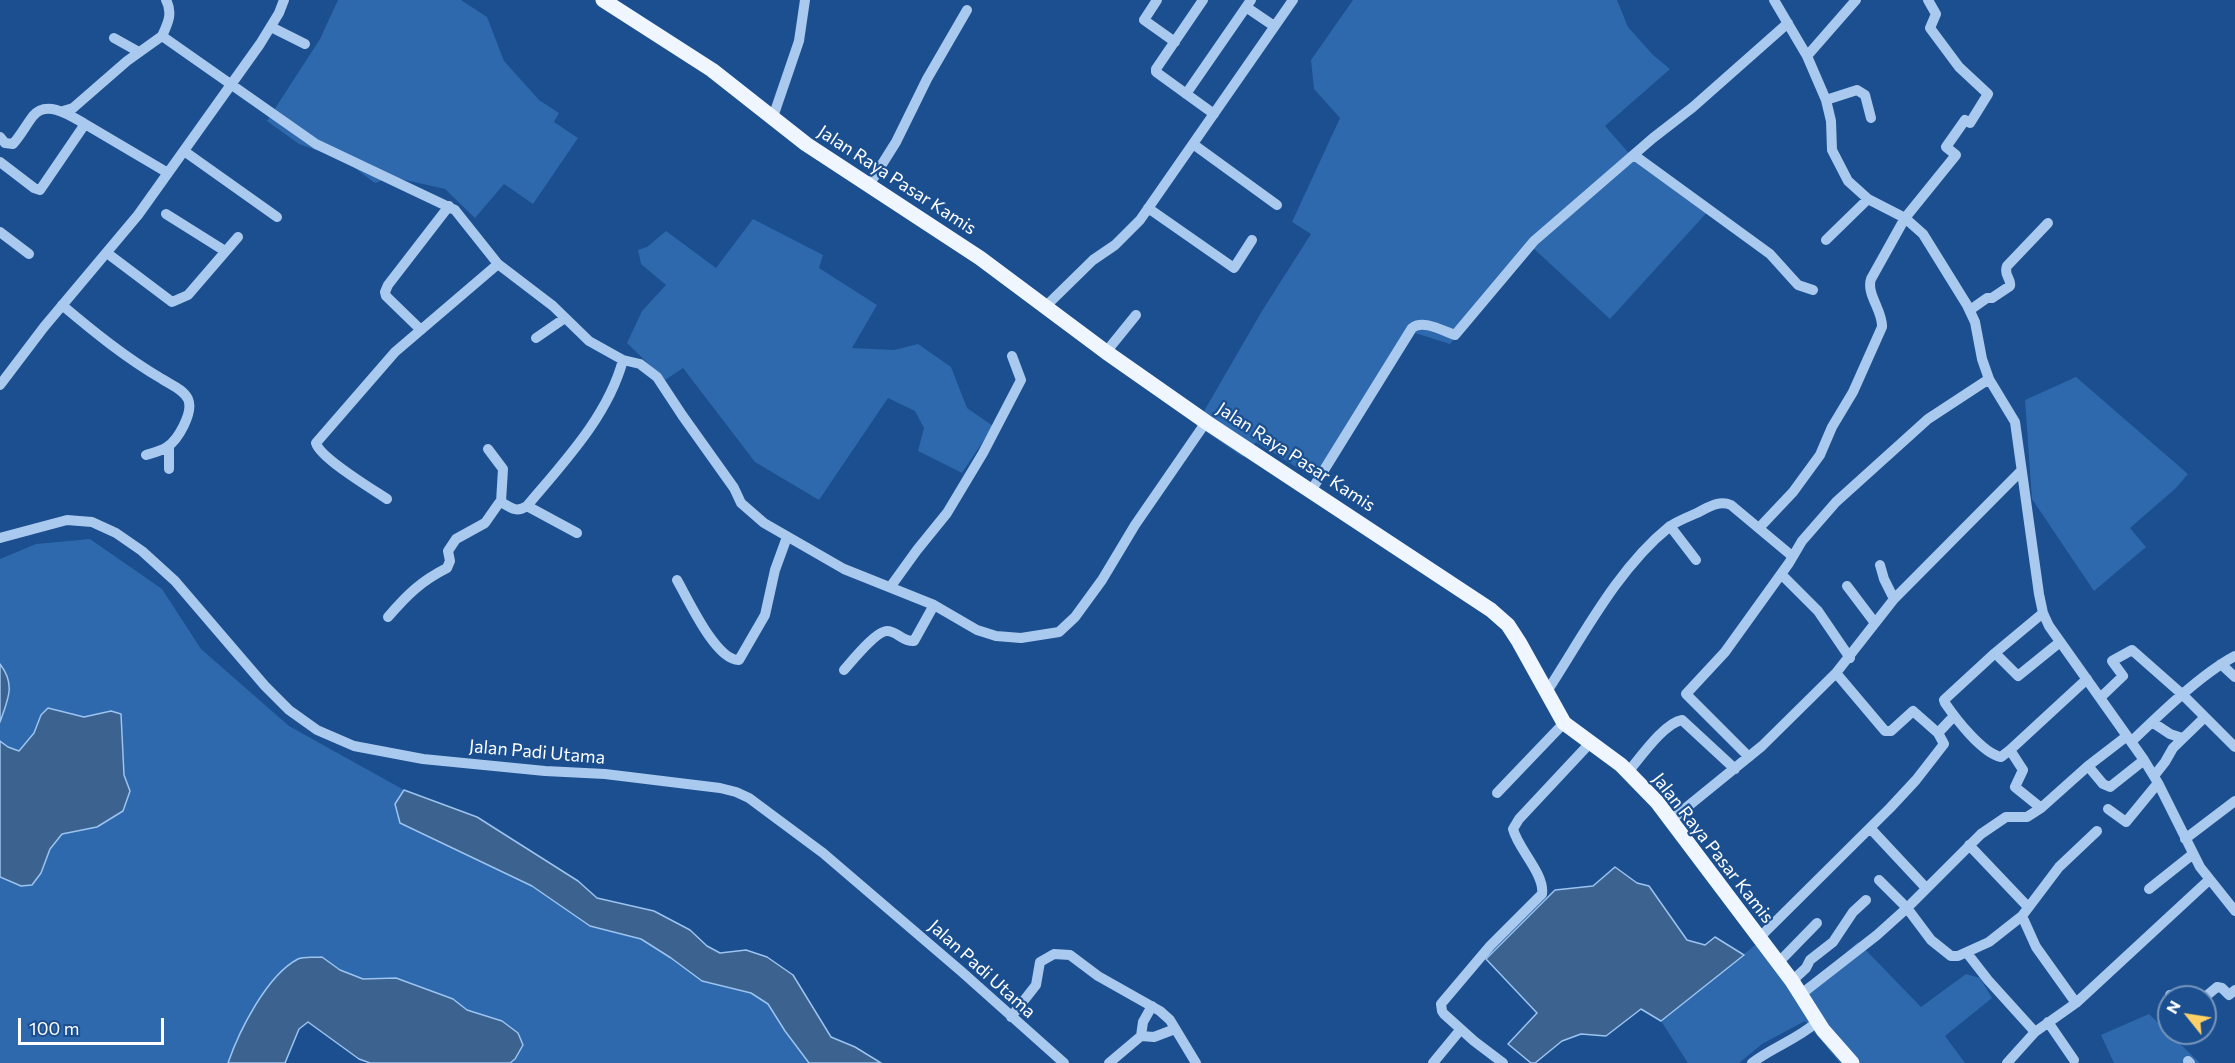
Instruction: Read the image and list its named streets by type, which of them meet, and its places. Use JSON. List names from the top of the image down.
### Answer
{
  "streets": {
    "main road": ["Jalan Raya Pasar Kamis"],
    "street": ["Jalan Padi Utama"]
  },
  "scale_bar": "100 m",
  "north": "top left"
}
